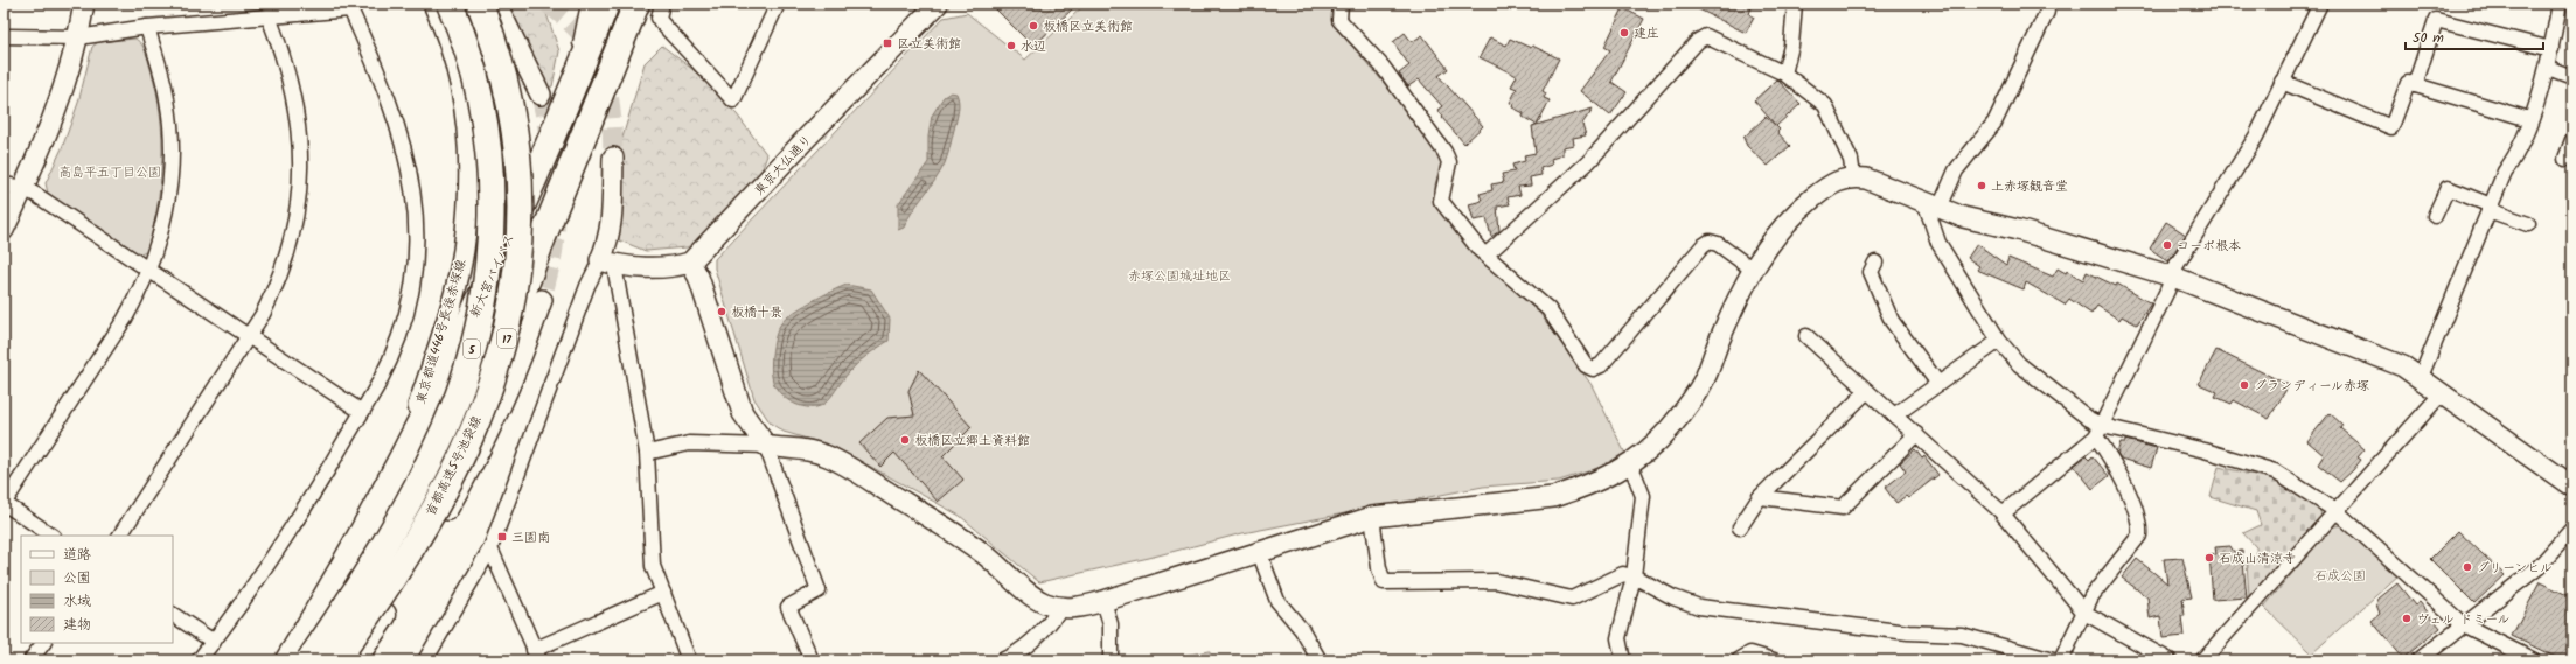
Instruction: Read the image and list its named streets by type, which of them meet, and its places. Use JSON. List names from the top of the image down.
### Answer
{
  "streets": {
    "highway": [
      "新大宮バイパス",
      "17",
      "5",
      "首都高速5号池袋線"
    ],
    "street": ["東京大仏通り", "東京都道446号長後赤塚線"]
  },
  "crossings": [
    ["新大宮バイパス", "東京都道446号長後赤塚線"]
  ],
  "parks": ["高島平五丁目公園", "赤塚公園城址地区", "石成公園"],
  "places": {
    "other": [
      "板橋区立美術館",
      "建庄",
      "水辺",
      "上赤塚観音堂",
      "コーポ根本",
      "板橋十景",
      "グランディール赤塚",
      "板橋区立郷土資料館",
      "石成山清涼寺",
      "グリーンヒル",
      "ヴェル ドミール"
    ],
    "transit": ["区立美術館", "三園南"]
  },
  "legend": [
    "道路",
    "公園",
    "水域",
    "建物"
  ],
  "scale_bar": "50 m"
}
